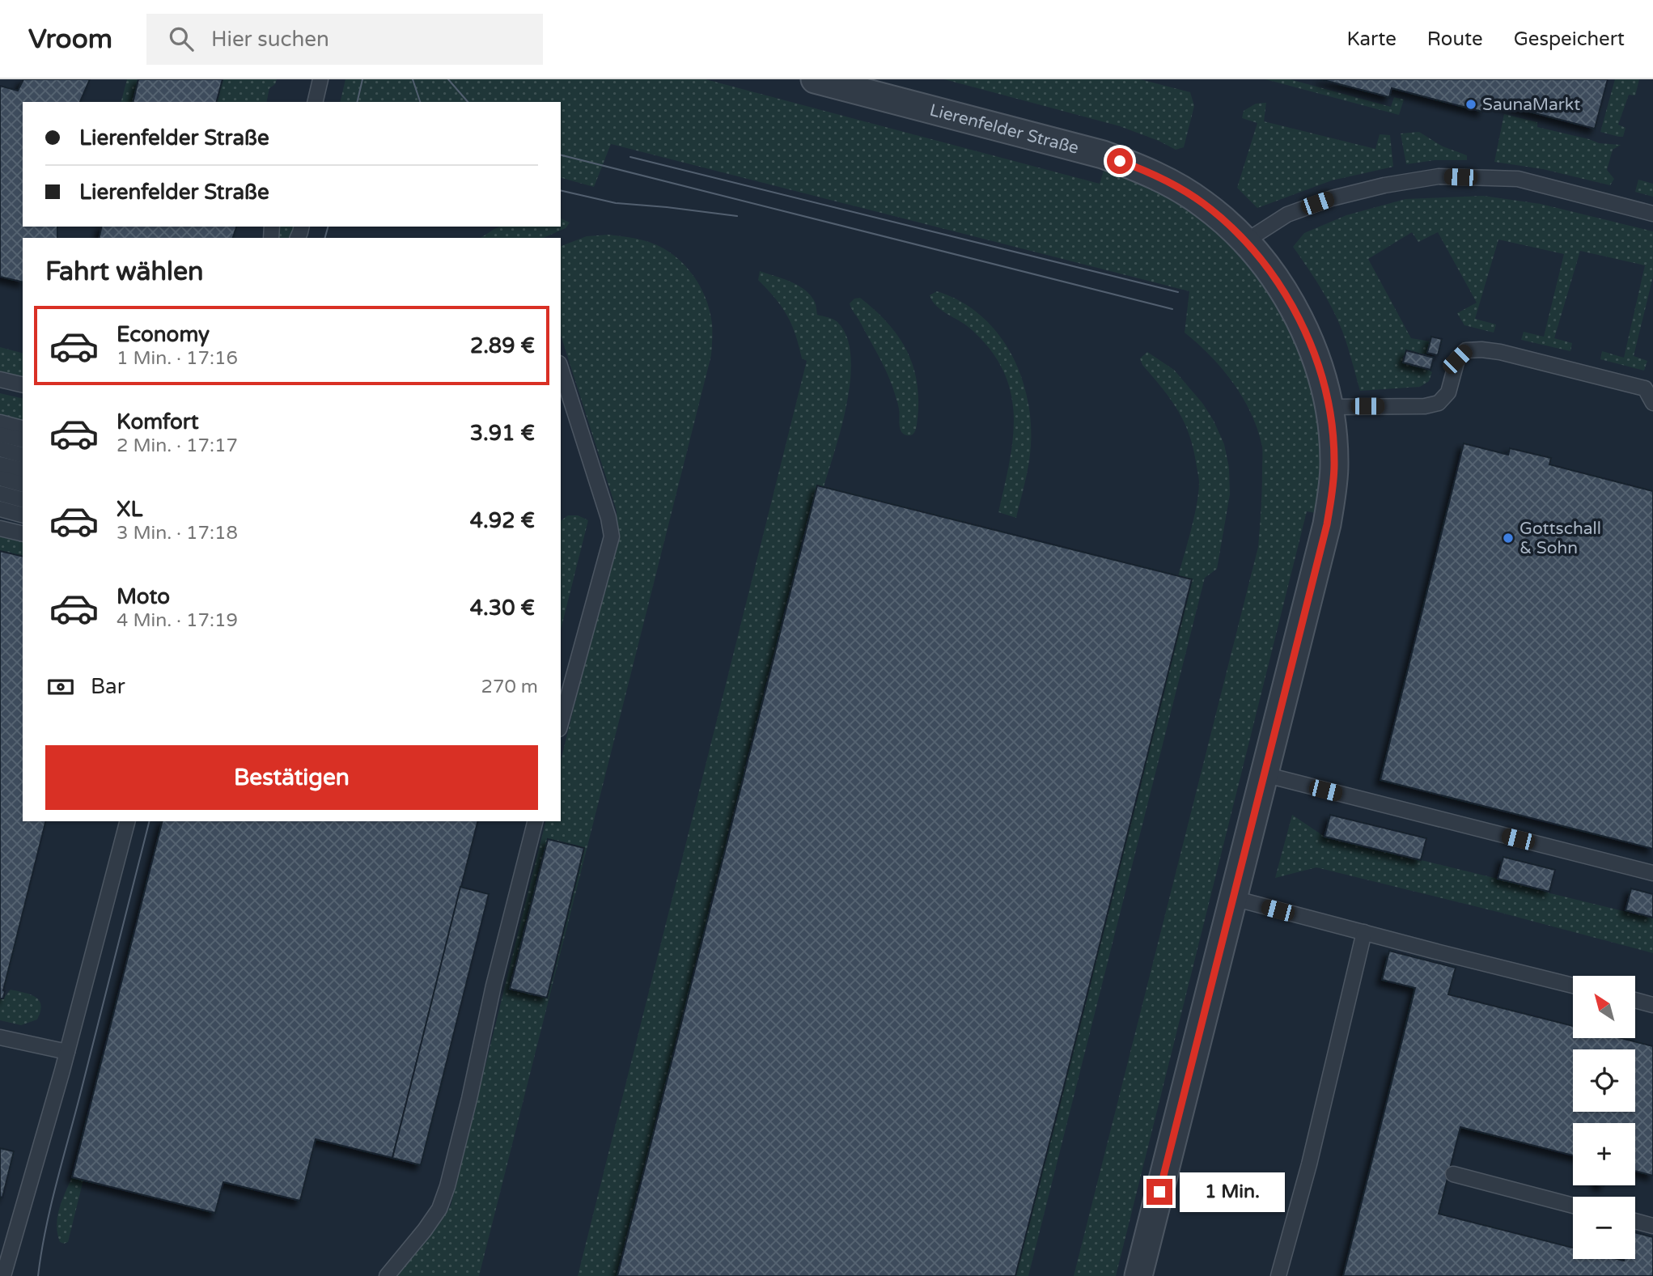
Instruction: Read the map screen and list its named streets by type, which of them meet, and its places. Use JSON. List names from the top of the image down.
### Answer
{
  "streets": {
    "street": ["Lierenfelder Straße"]
  },
  "places": ["SaunaMarkt", "Gottschall & Sohn"],
  "north": "top left",
  "page": {
    "header": "Vroom",
    "search": "Hier suchen",
    "nav": ["Karte", "Route", "Gespeichert"],
    "banner": ["Lierenfelder Straße", "Lierenfelder Straße"],
    "heading": "Fahrt wählen",
    "list": [
      {
        "name": "Economy",
        "note": "1 Min. · 17:16",
        "value": "2.89 €"
      },
      {
        "name": "Komfort",
        "note": "2 Min. · 17:17",
        "value": "3.91 €"
      },
      {
        "name": "XL",
        "note": "3 Min. · 17:18",
        "value": "4.92 €"
      },
      {
        "name": "Moto",
        "note": "4 Min. · 17:19",
        "value": "4.30 €"
      }
    ],
    "pay": ["Bar", "270 m"],
    "buttons": "Bestätigen",
    "map_buttons": ["+", "−"],
    "bubble": "1 Min."
  }
}
